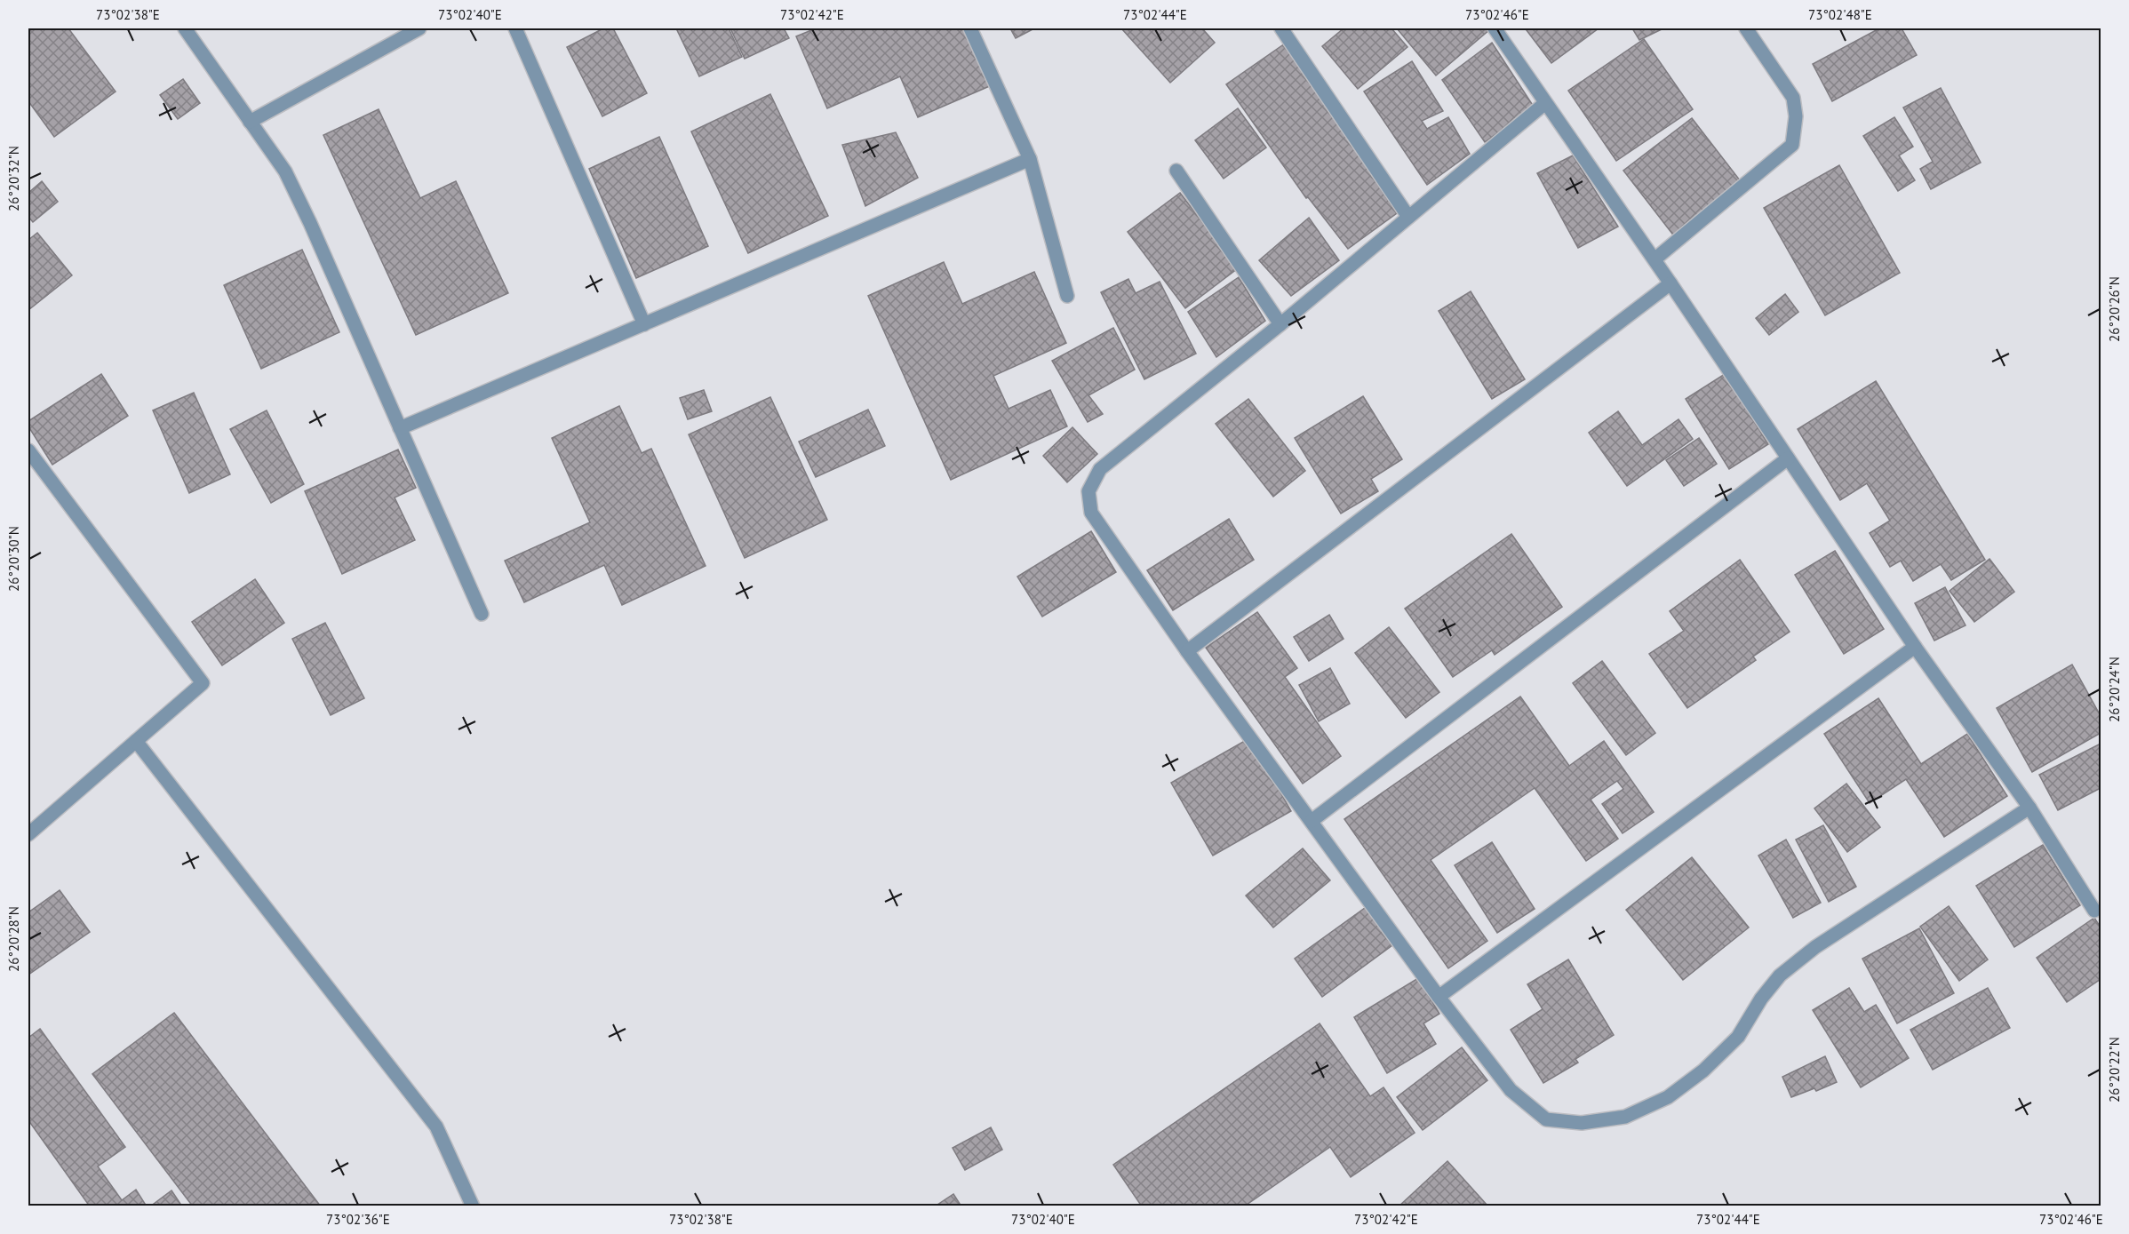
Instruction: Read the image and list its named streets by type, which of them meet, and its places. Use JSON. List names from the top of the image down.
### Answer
{
  "coordinates": [
    "73°02'38\"E",
    "73°02'40\"E",
    "73°02'42\"E",
    "73°02'44\"E",
    "73°02'46\"E",
    "73°02'48\"E",
    "26°20'32\"N",
    "26°20'26\"N",
    "26°20'30\"N",
    "26°20'24\"N",
    "26°20'28\"N",
    "26°20'22\"N",
    "73°02'36\"E"
  ]
}
